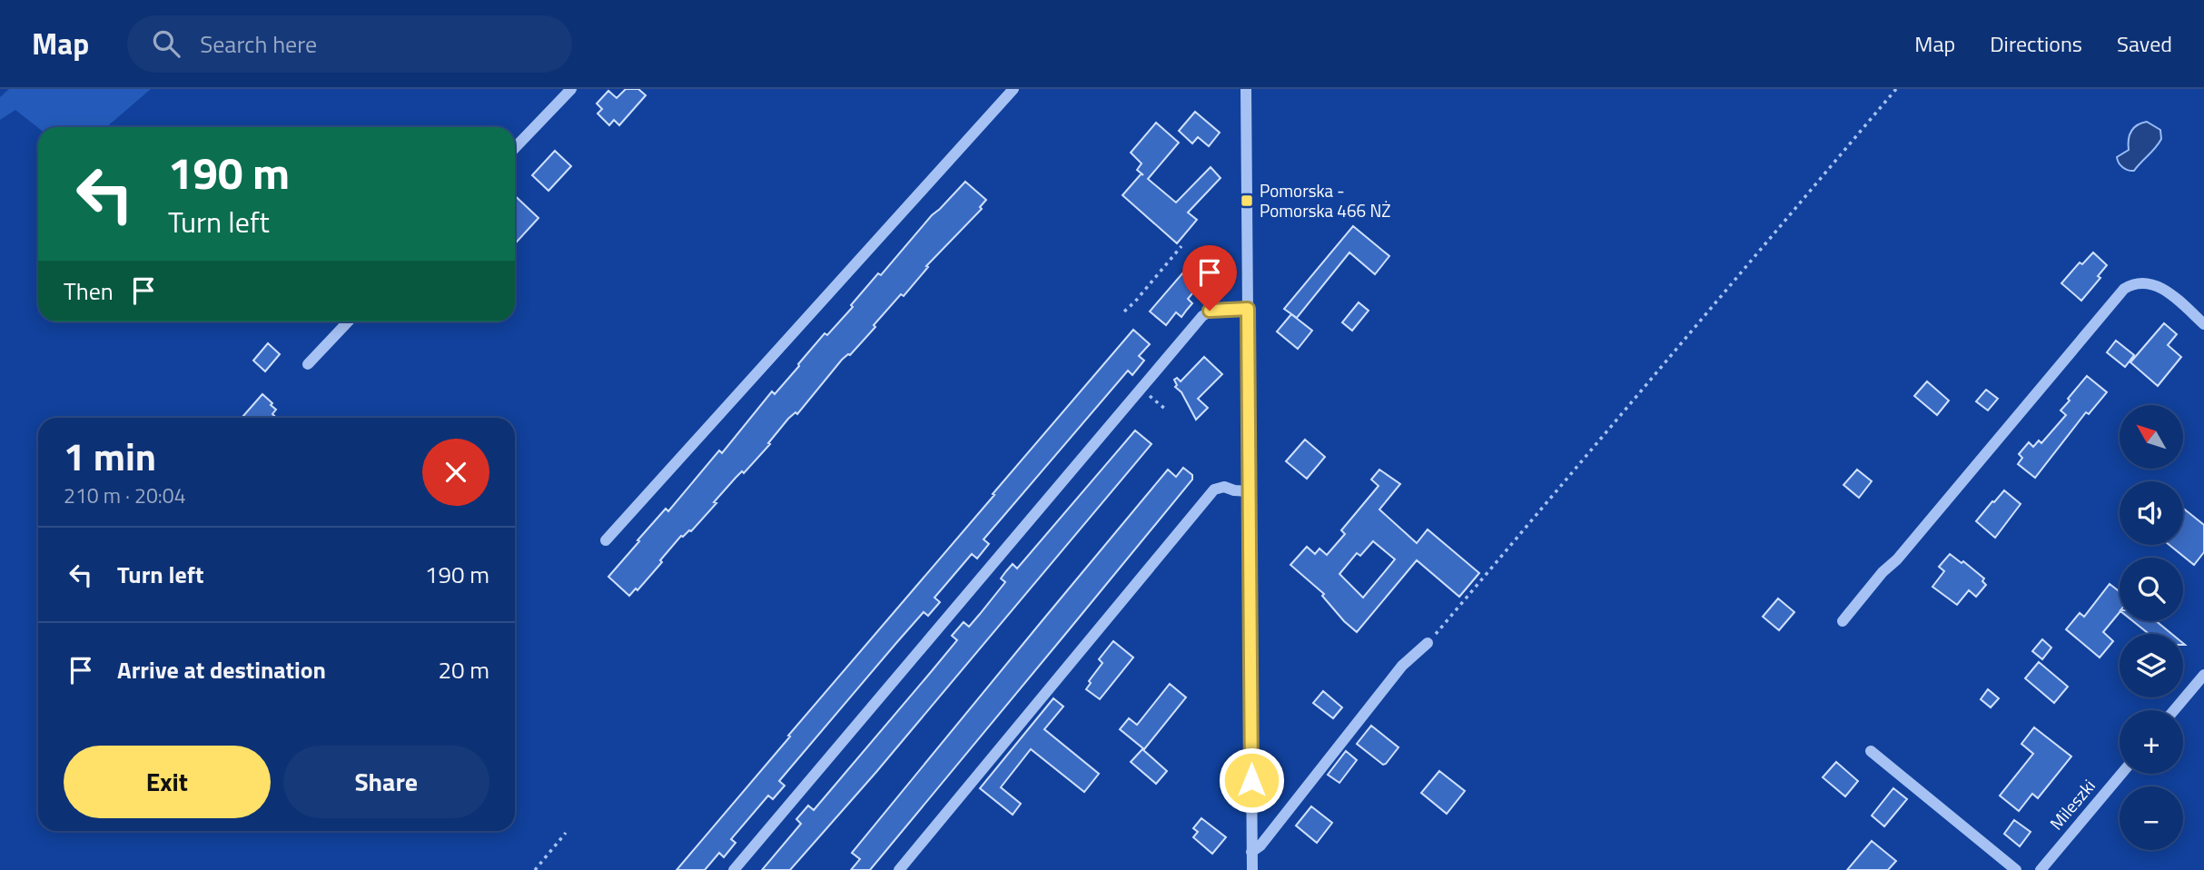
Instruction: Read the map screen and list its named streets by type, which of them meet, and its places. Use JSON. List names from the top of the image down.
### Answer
{
  "streets": {
    "street": ["Mileszki"]
  },
  "places": {
    "transit": ["Pomorska - Pomorska 466 NŻ"]
  },
  "north": "top left",
  "page": {
    "header": "Map",
    "search": "Search here",
    "nav": ["Map", "Directions", "Saved"],
    "turn": ["190 m", "Turn left"],
    "then": "Then",
    "map_buttons": ["+", "−"],
    "heading": ["1 min", "210 m · 20:04"],
    "list": [
      {
        "name": "Turn left",
        "value": "190 m"
      },
      {
        "name": "Arrive at destination",
        "value": "20 m"
      }
    ],
    "buttons": ["Exit", "Share"]
  }
}
